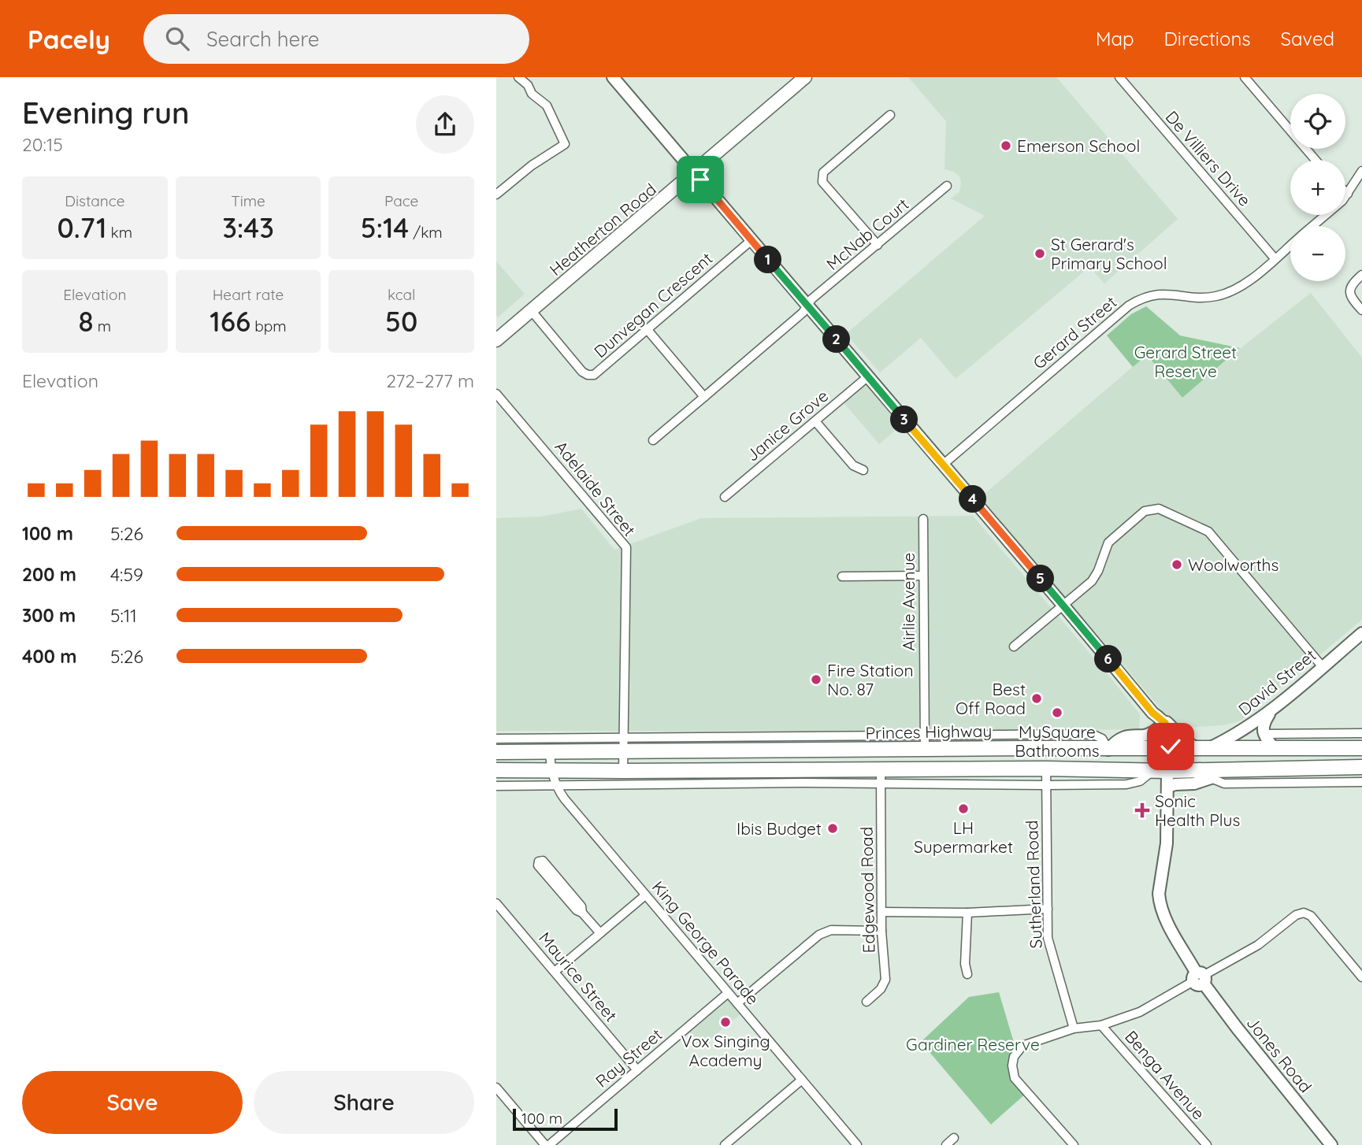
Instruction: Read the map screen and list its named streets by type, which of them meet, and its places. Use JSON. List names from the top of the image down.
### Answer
{
  "streets": {
    "highway": ["Princes Highway"],
    "main road": ["Heatherton Road", "David Street", "Jones Road"],
    "street": [
      "De Villiers Drive",
      "McNab Court",
      "Dunvegan Crescent",
      "Gerard Street",
      "Janice Grove",
      "Adelaide Street",
      "Airlie Avenue",
      "Sutherland Road",
      "Edgewood Road",
      "King George Parade",
      "Maurice Street",
      "Ray Street",
      "Benga Avenue"
    ]
  },
  "crossings": [
    ["De Villiers Drive", "Gerard Street"],
    ["Heatherton Road", "Dunvegan Crescent"],
    ["Adelaide Street", "Princes Highway"],
    ["Airlie Avenue", "Princes Highway"],
    ["David Street", "Princes Highway"],
    ["Princes Highway", "King George Parade"],
    ["King George Parade", "Ray Street"],
    ["Maurice Street", "Ray Street"]
  ],
  "parks": ["Gerard Street Reserve", "Gardiner Reserve"],
  "places": {
    "other": [
      "Emerson School",
      "St Gerard's Primary School",
      "Woolworths",
      "Fire Station No. 87",
      "Best Off Road",
      "MySquare Bathrooms",
      "LH Supermarket",
      "Ibis Budget",
      "Vox Singing Academy"
    ],
    "health": ["Sonic Health Plus"]
  },
  "scale_bar": "100 m",
  "page": {
    "header": "Pacely",
    "search": "Search here",
    "nav": ["Map", "Directions", "Saved"],
    "heading": ["Evening run", "20:15"],
    "map_buttons": ["+", "−"],
    "stats": [
      ["Distance", "0.71 km"],
      ["Time", "3:43"],
      ["Pace", "5:14 /km"],
      ["Elevation", "8 m"],
      ["Heart rate", "166 bpm"],
      ["kcal", "50"]
    ],
    "pins": [
      "1",
      "2",
      "3",
      "4",
      "5",
      "6"
    ],
    "chart": ["Elevation", "272–277 m"],
    "list": [
      {
        "name": "100 m",
        "note": "5:26"
      },
      {
        "name": "200 m",
        "note": "4:59"
      },
      {
        "name": "300 m",
        "note": "5:11"
      },
      {
        "name": "400 m",
        "note": "5:26"
      }
    ],
    "buttons": ["Save", "Share"],
    "scale": "100 m"
  }
}
